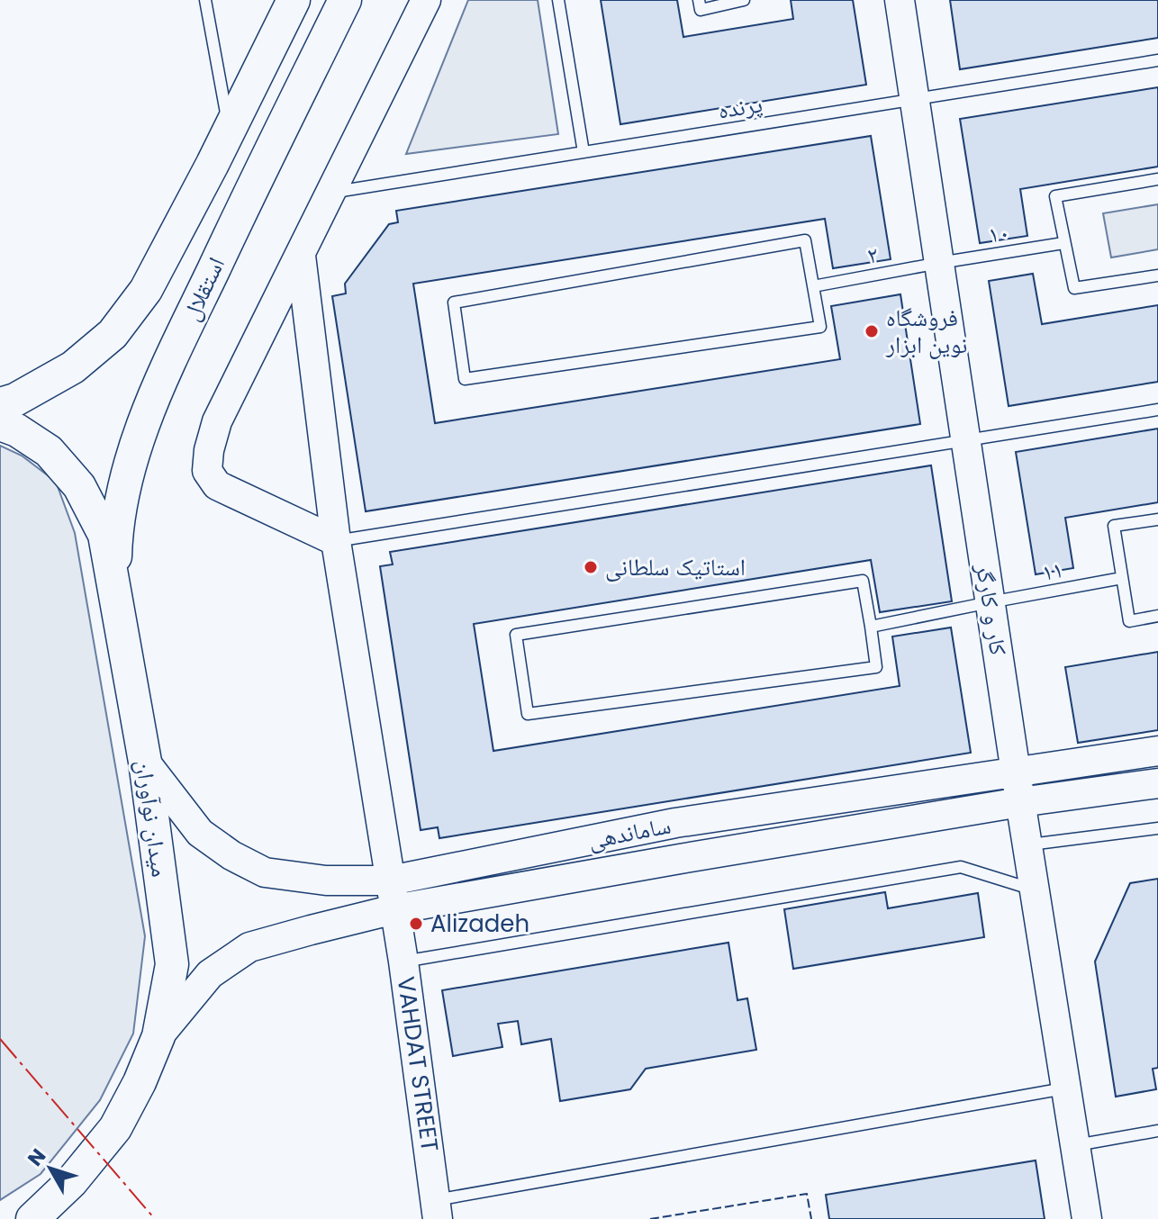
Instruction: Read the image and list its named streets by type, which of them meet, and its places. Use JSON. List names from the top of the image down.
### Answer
{
  "streets": {
    "main road": ["استقلال", "میدان نوآوران"],
    "street": ["کار و کارگر", "ساماندهی", "VAHDAT STREET"],
    "lane": [
      "پرنده",
      "۱۰",
      "۲",
      "۱۱"
    ]
  },
  "crossings": [
    ["پرنده", "کار و کارگر"],
    ["۱۰", "۲"],
    ["۱۰", "کار و کارگر"],
    ["۲", "کار و کارگر"],
    ["استقلال", "میدان نوآوران"],
    ["۱۱", "کار و کارگر"],
    ["کار و کارگر", "ساماندهی"],
    ["میدان نوآوران", "ساماندهی"],
    ["ساماندهی", "VAHDAT STREET"]
  ],
  "places": ["فروشگاه نوین ابزار", "استاتیک سلطانی", "Alizadeh"],
  "north": "top left"
}
